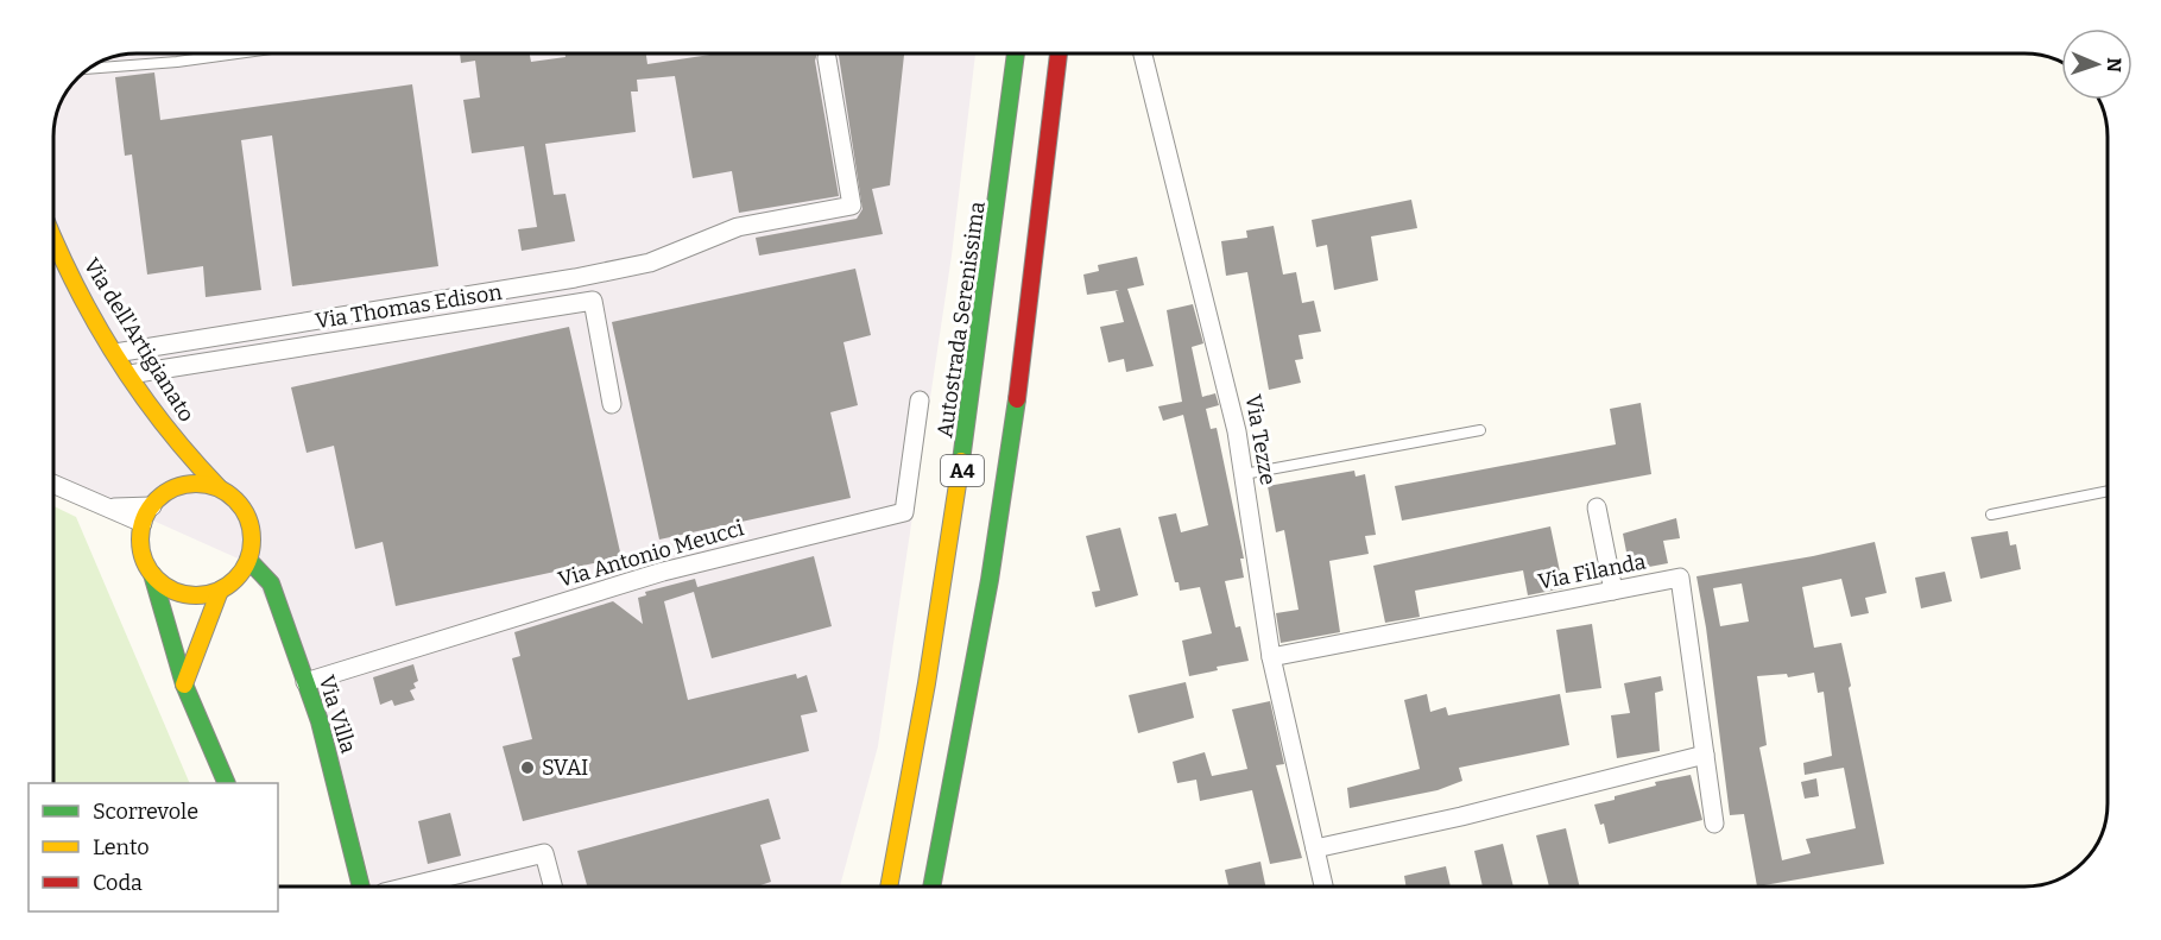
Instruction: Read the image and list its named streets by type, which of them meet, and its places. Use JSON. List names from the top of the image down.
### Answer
{
  "streets": {
    "main road": [
      "Autostrada Serenissima",
      "Via dell'Artigianato",
      "A4",
      "Via Villa"
    ],
    "street": [
      "Via Thomas Edison",
      "Via Tezze",
      "Via Antonio Meucci",
      "Via Filanda"
    ]
  },
  "crossings": [
    ["Via Thomas Edison", "Via dell'Artigianato"],
    ["Via dell'Artigianato", "Via Villa"],
    ["Via Tezze", "Via Filanda"],
    ["Via Antonio Meucci", "Via Villa"]
  ],
  "places": ["SVAI"],
  "legend": ["Scorrevole", "Lento", "Coda"],
  "north": "right"
}
